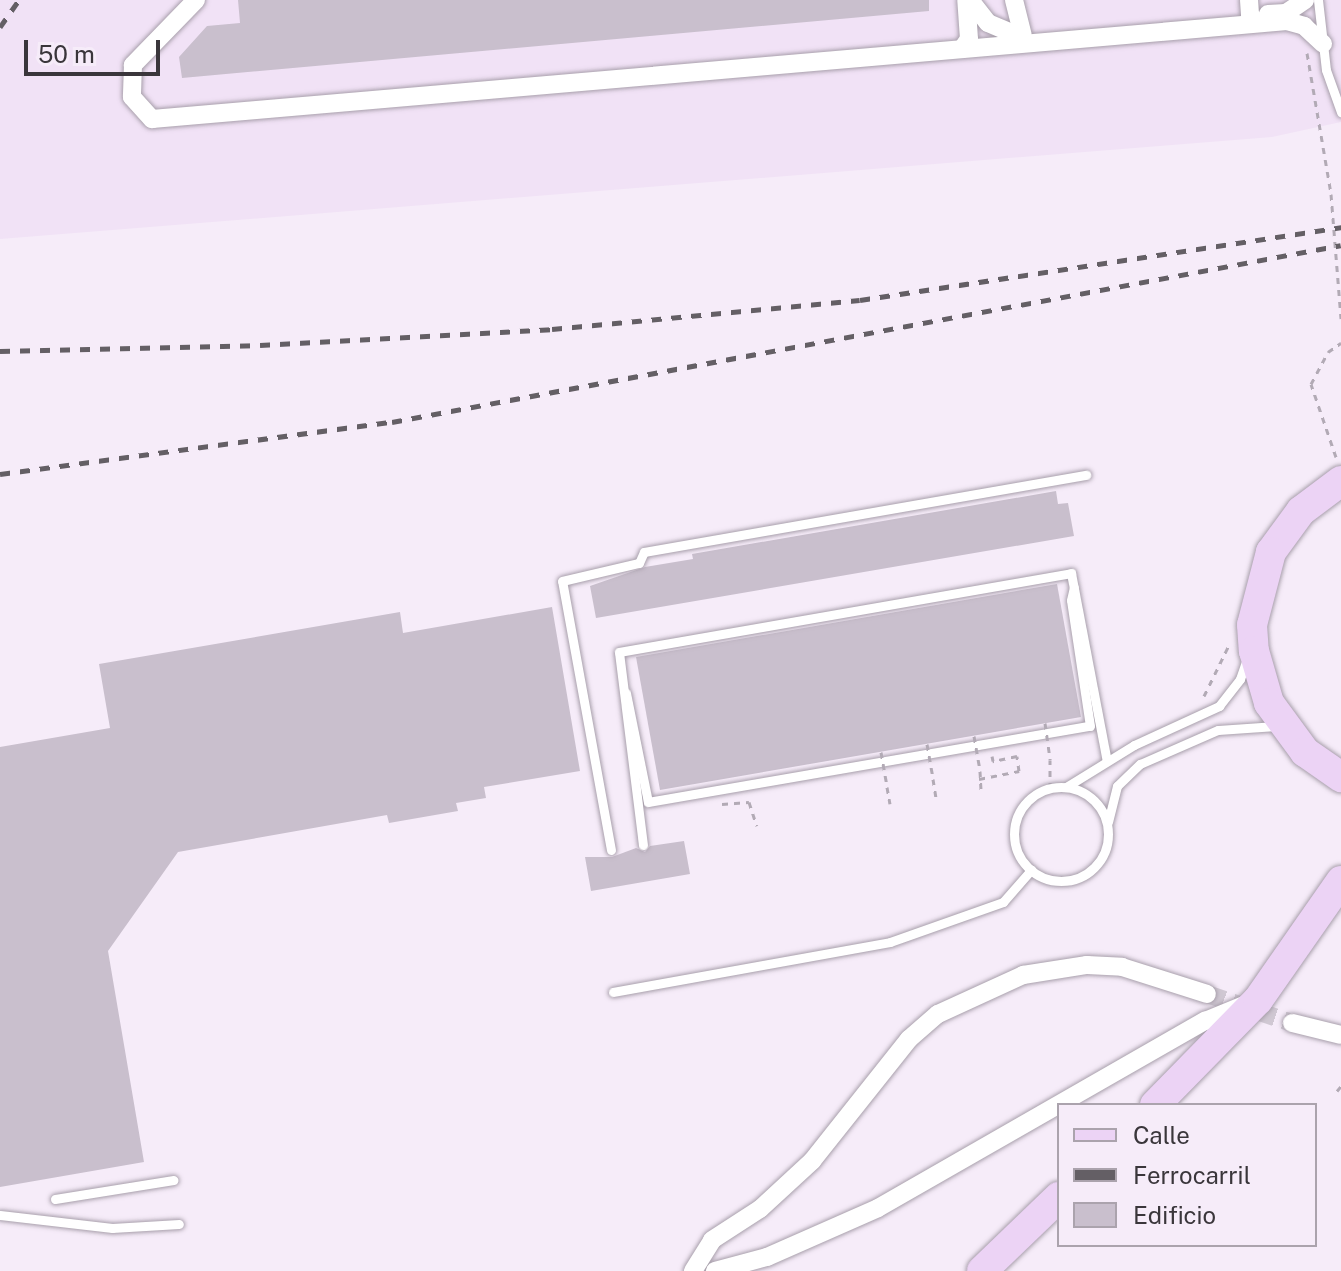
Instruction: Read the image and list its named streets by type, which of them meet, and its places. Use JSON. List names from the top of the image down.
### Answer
{
  "legend": ["Calle", "Ferrocarril", "Edificio"],
  "scale_bar": "50 m"
}
